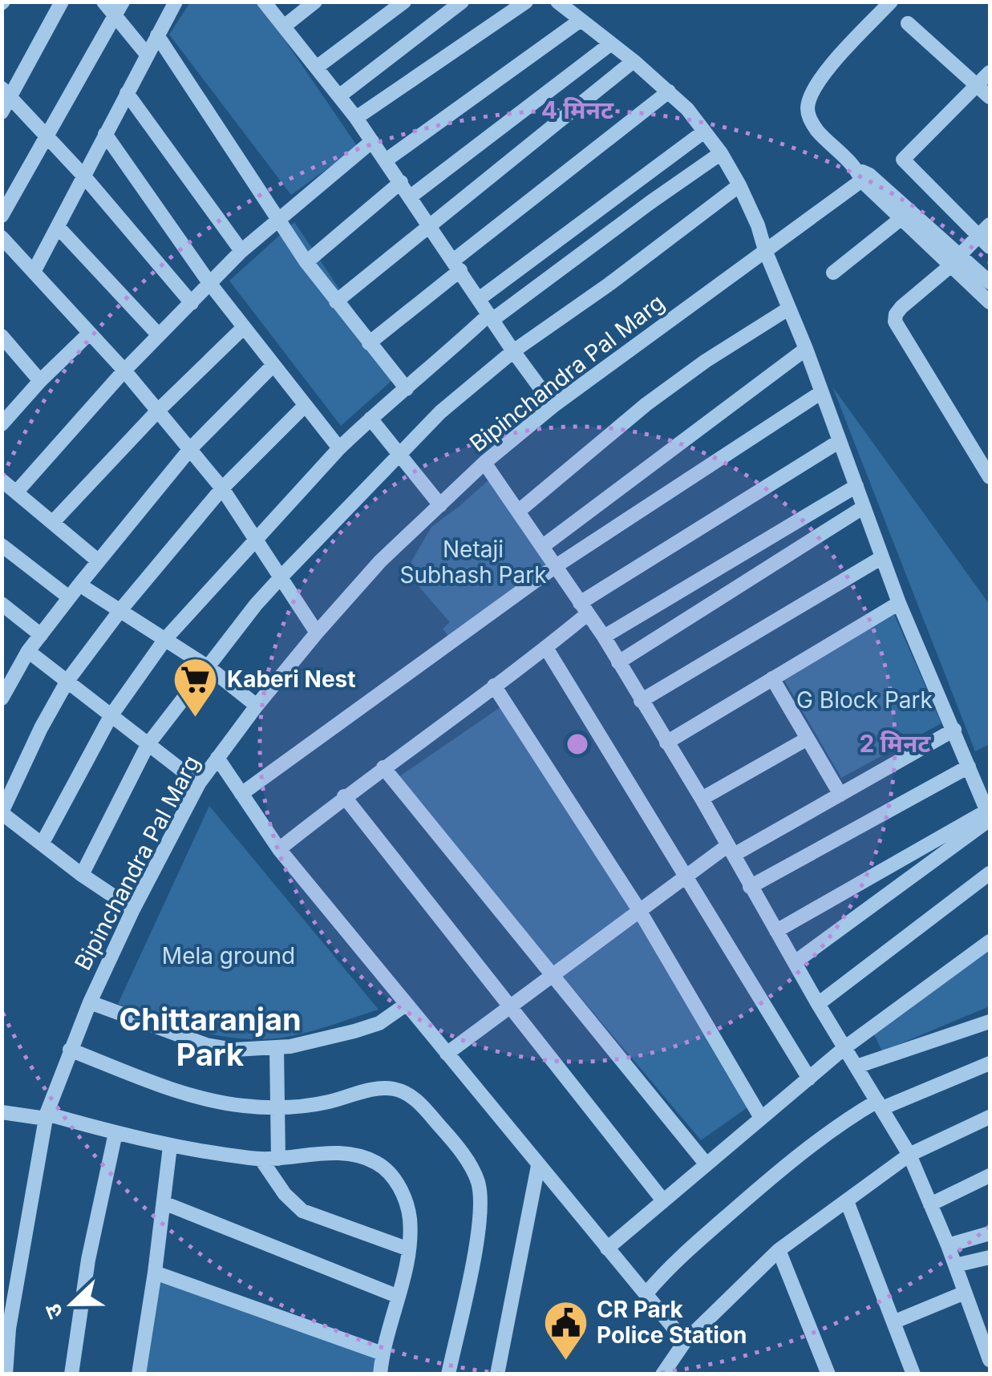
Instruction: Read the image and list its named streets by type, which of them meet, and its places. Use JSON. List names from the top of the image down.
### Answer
{
  "streets": {
    "street": ["Bipinchandra Pal Marg"]
  },
  "districts": ["Chittaranjan Park"],
  "parks": ["Netaji Subhash Park", "G Block Park", "Mela ground"],
  "places": {
    "supermarket": ["Kaberi Nest"],
    "public building": ["CR Park Police Station"]
  },
  "north": "left",
  "rings": ["4 मिनट", "2 मिनट"]
}
